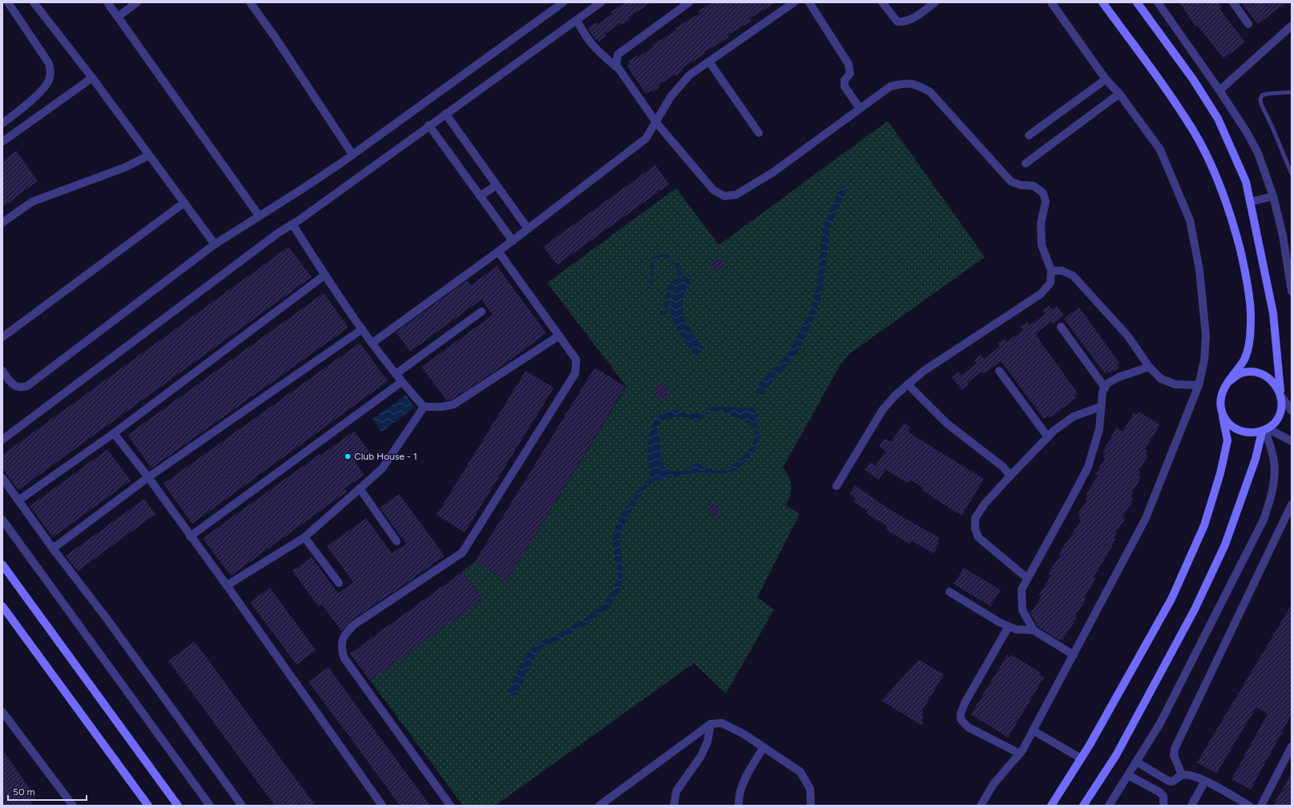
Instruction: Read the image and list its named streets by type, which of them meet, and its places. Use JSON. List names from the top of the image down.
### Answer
{
  "places": ["Club House - 1"],
  "scale_bar": "50 m"
}
